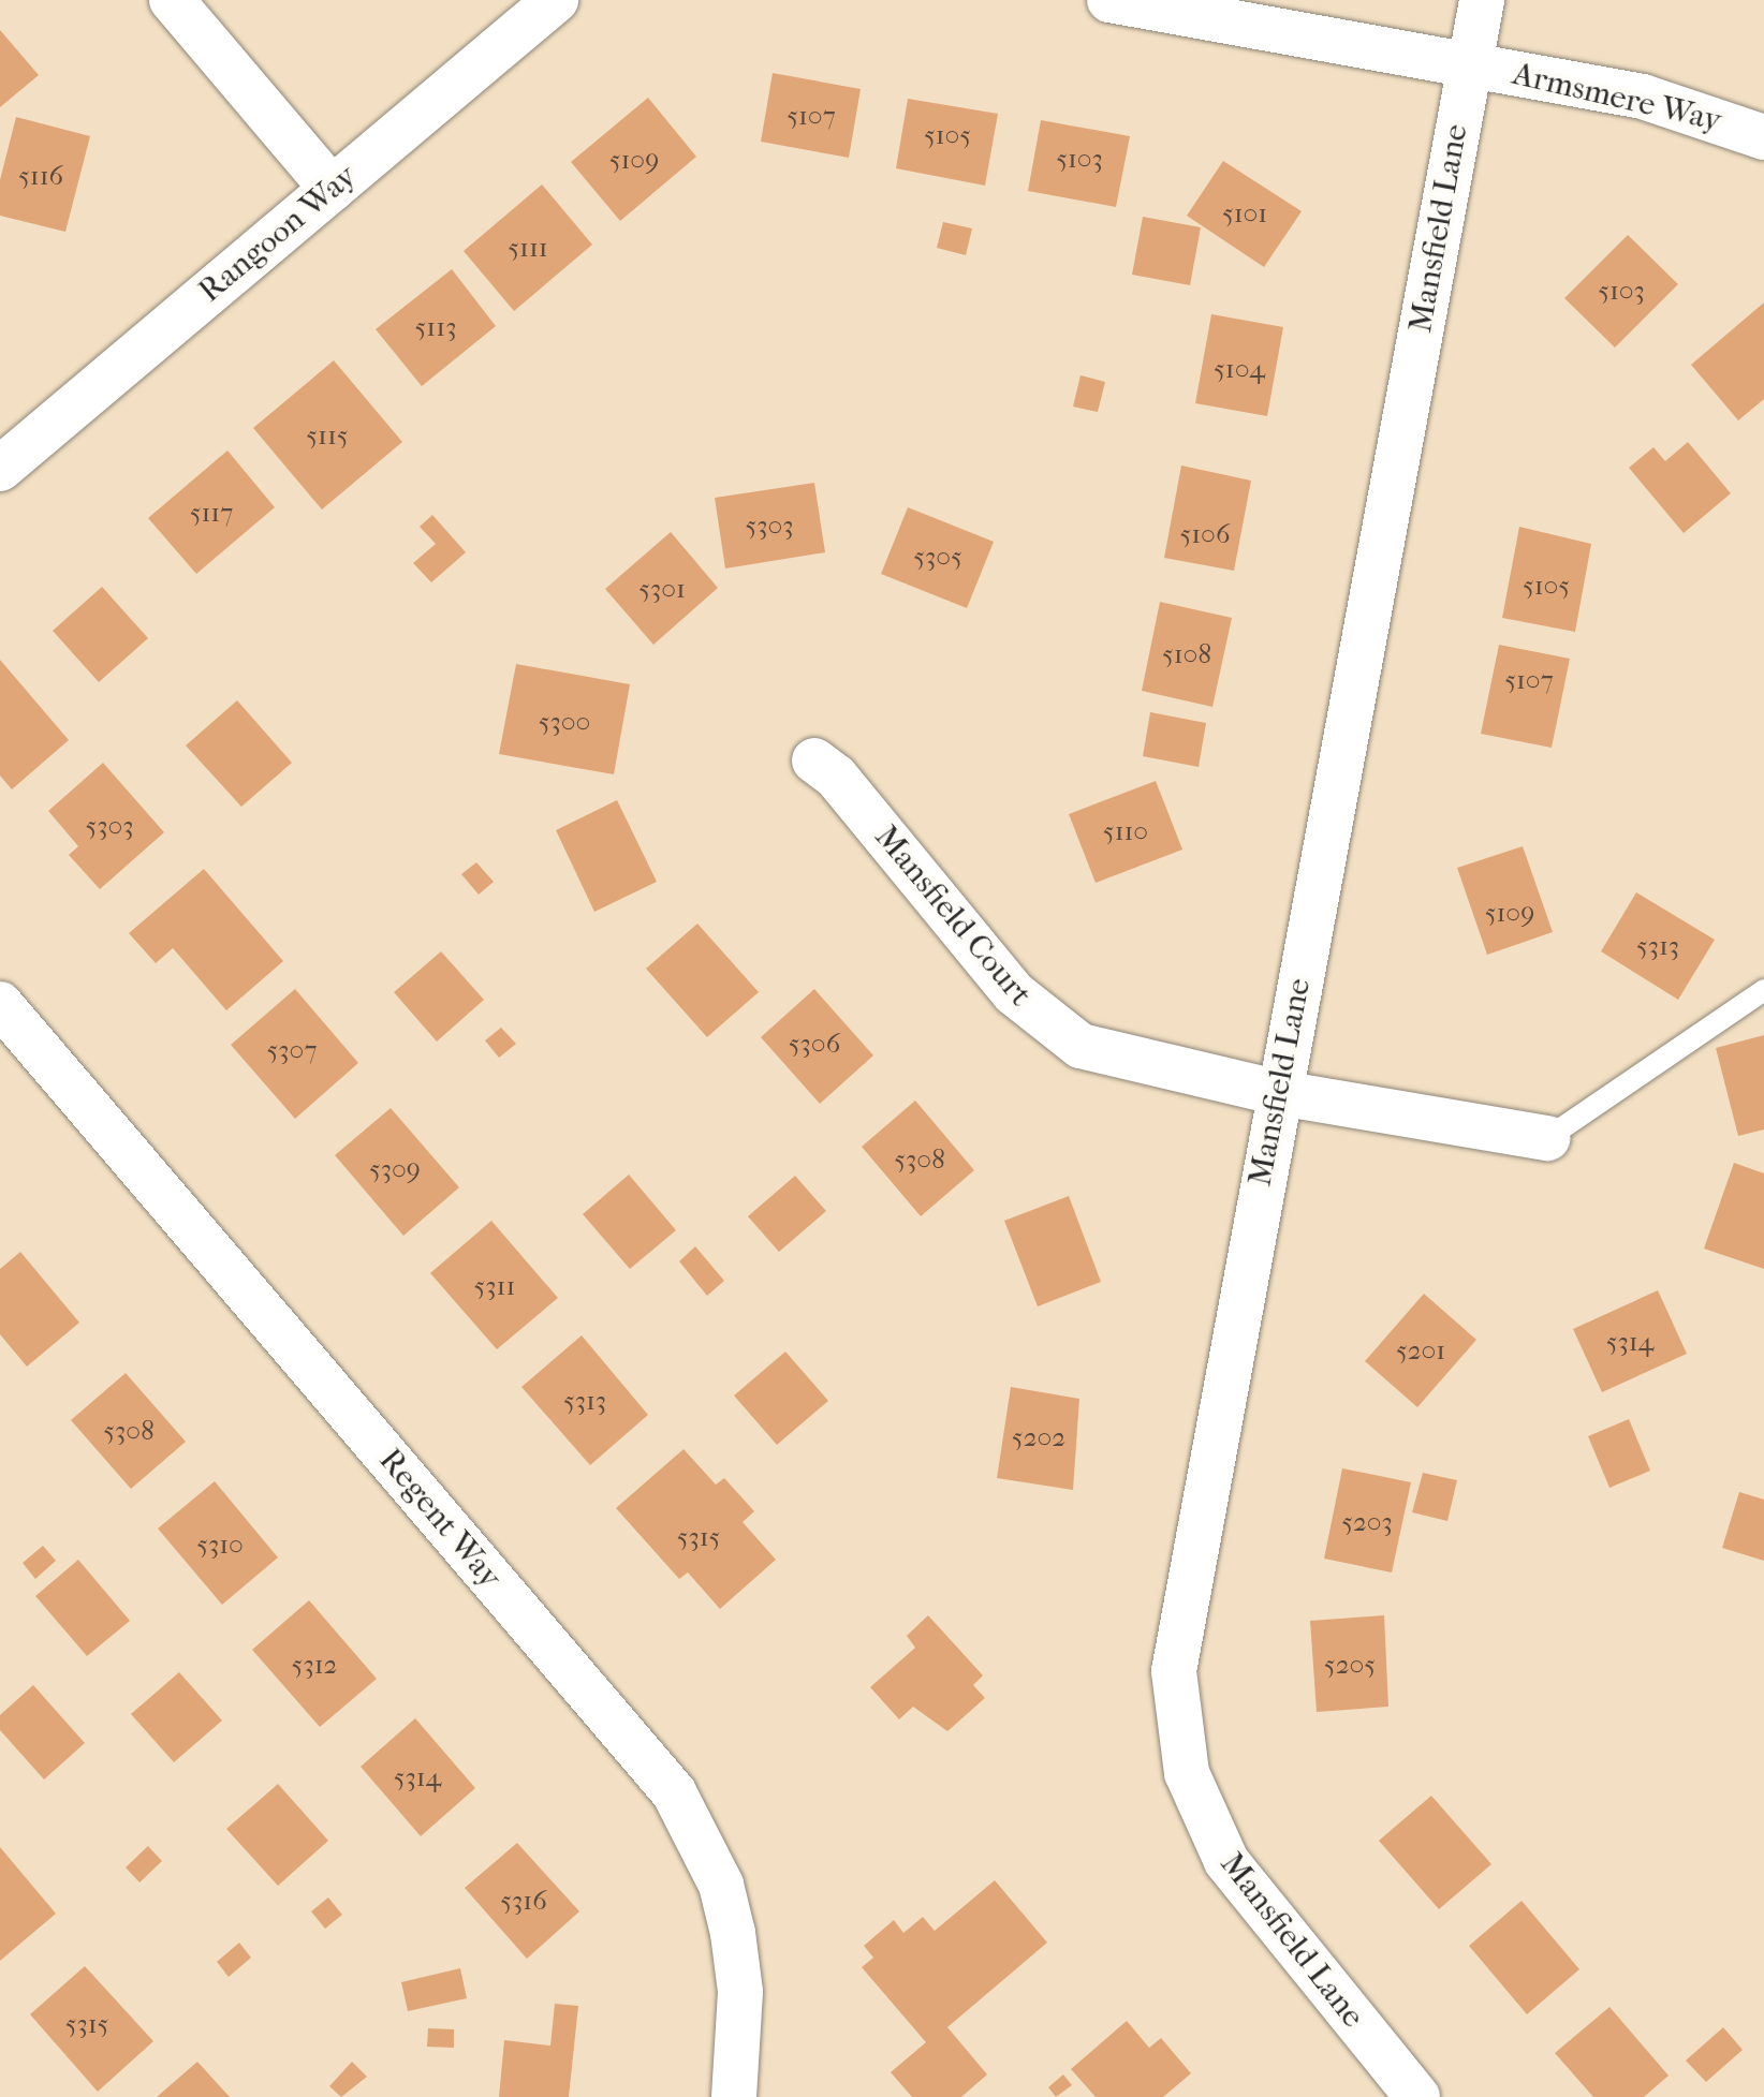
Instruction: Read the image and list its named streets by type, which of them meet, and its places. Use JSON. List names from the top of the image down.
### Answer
{
  "streets": {
    "street": [
      "Armsmere Way",
      "Mansfield Lane",
      "Rangoon Way",
      "Mansfield Court",
      "Regent Way"
    ]
  },
  "crossings": [
    ["Armsmere Way", "Mansfield Lane"],
    ["Mansfield Lane", "Mansfield Court"]
  ],
  "house_numbers": [
    "5107",
    "5105",
    "5103",
    "5109",
    "5116",
    "5101",
    "5111",
    "5103",
    "5113",
    "5104",
    "5115",
    "5117",
    "5303",
    "5106",
    "5305",
    "5105",
    "5301",
    "5108",
    "5107",
    "5300",
    "5303",
    "5110",
    "5109",
    "5313",
    "5306",
    "5307",
    "5308",
    "5309",
    "5311",
    "5314",
    "5201",
    "5313",
    "5308",
    "5202",
    "5203",
    "5315",
    "5310",
    "5312",
    "5205",
    "5314",
    "5316",
    "5315"
  ]
}
